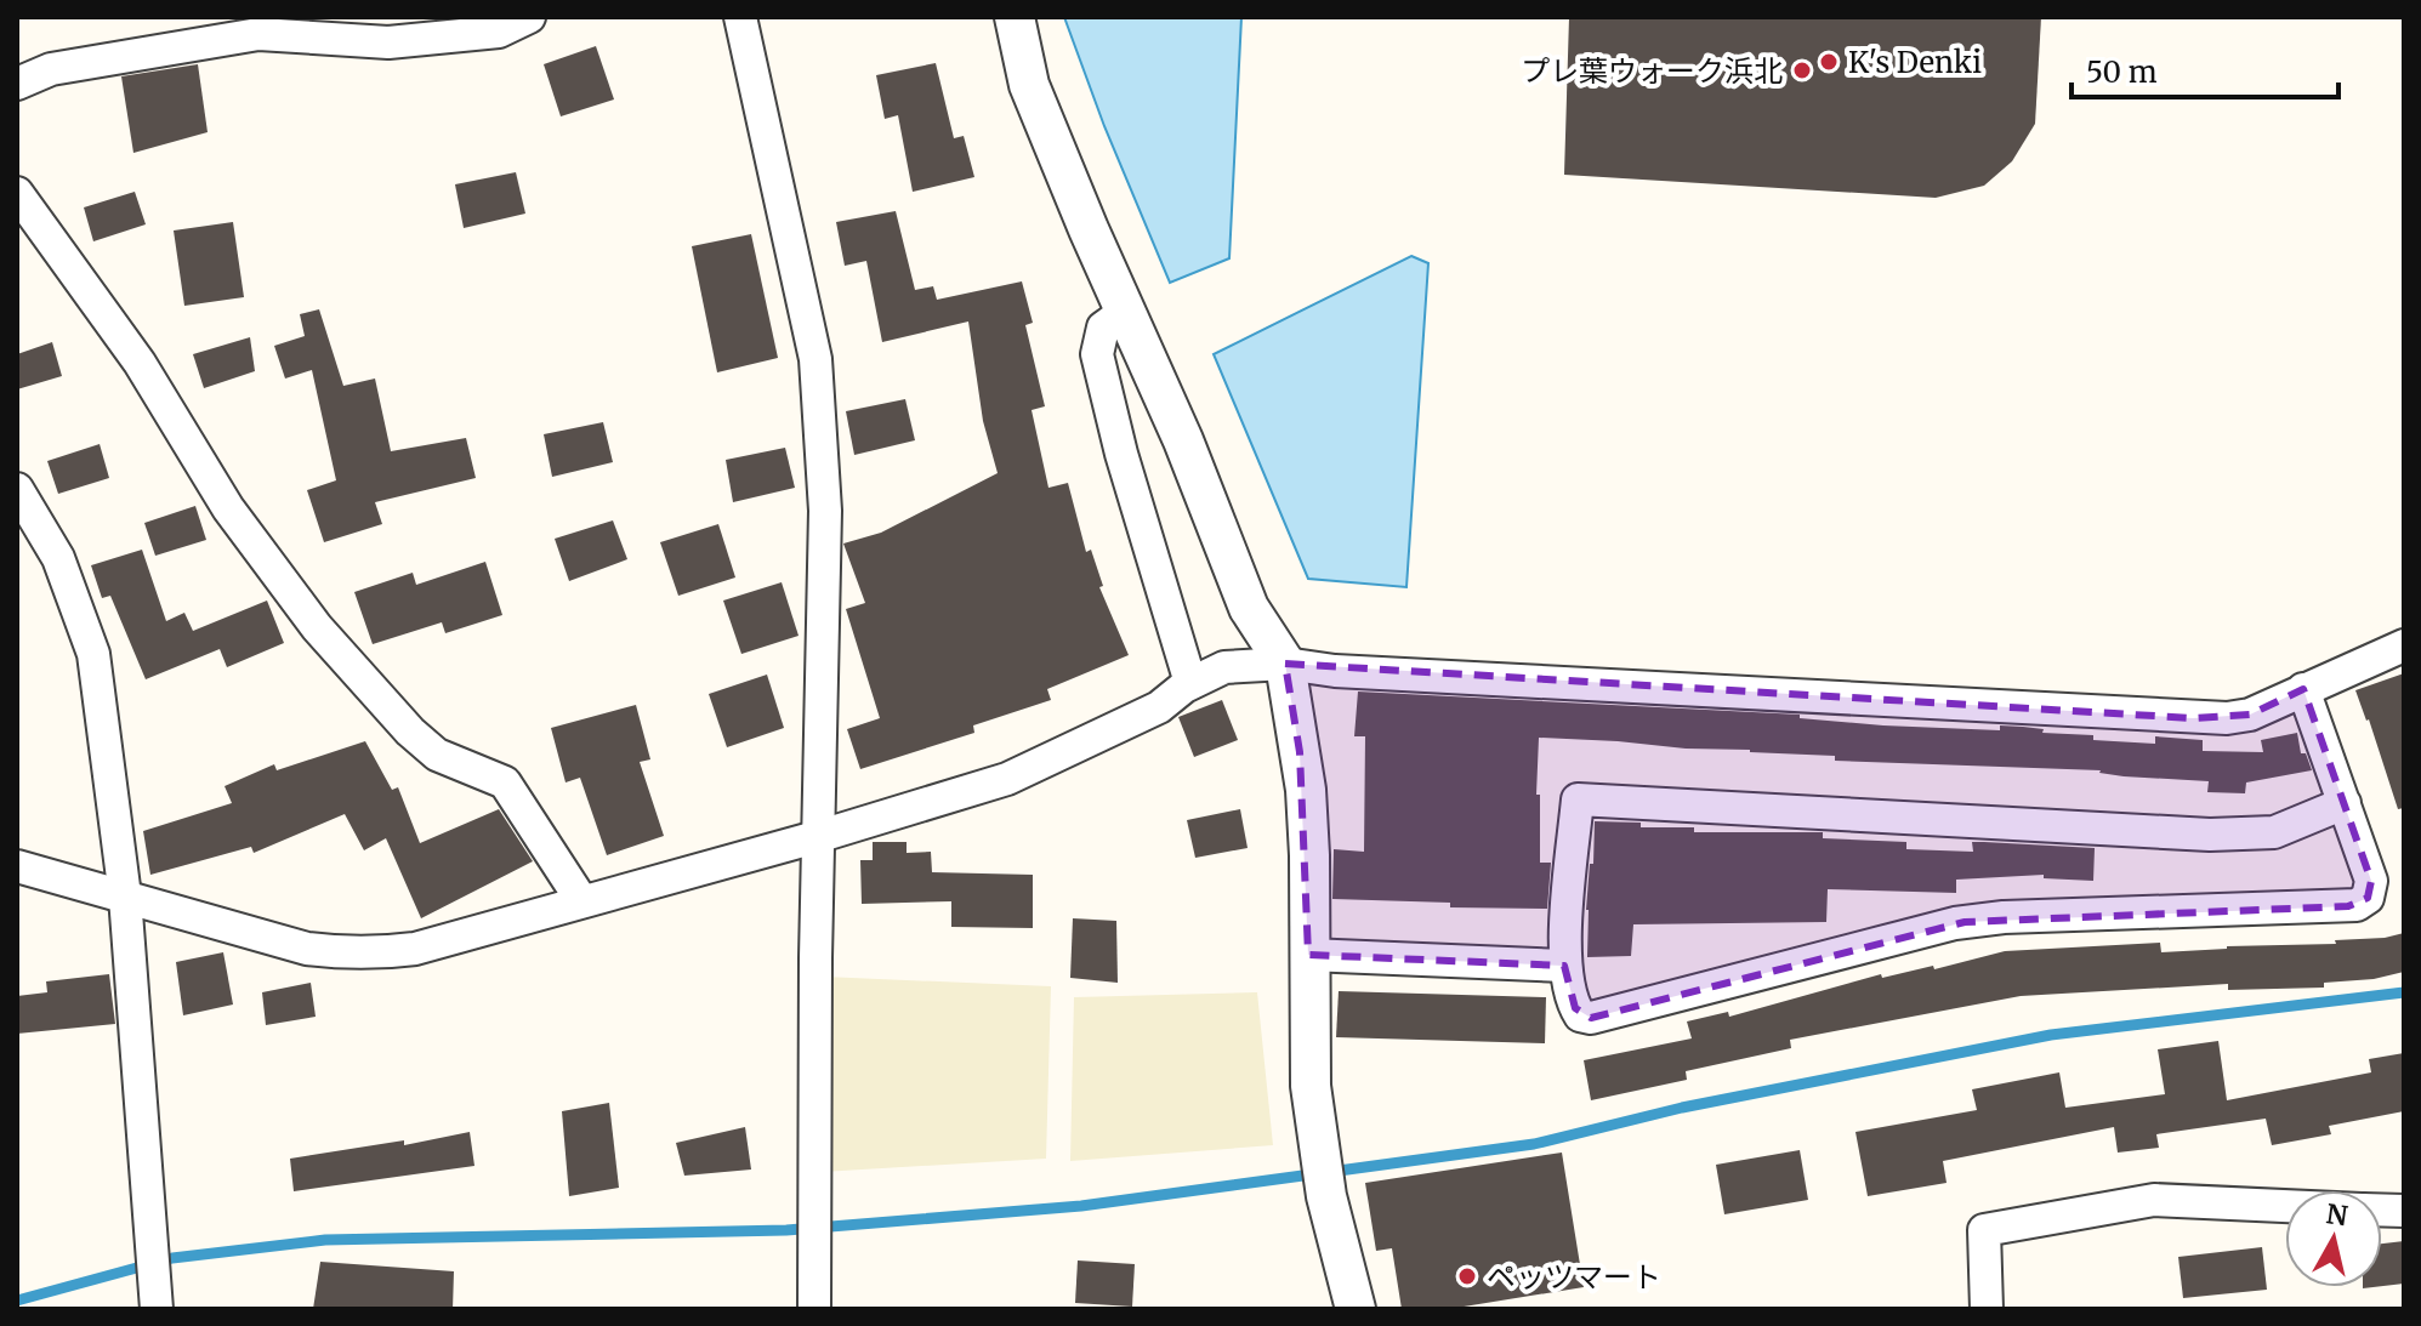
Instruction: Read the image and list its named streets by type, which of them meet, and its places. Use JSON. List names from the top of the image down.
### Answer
{
  "places": ["K's Denki", "プレ葉ウォーク浜北", "ペッツマート"],
  "scale_bar": "50 m",
  "north": "top"
}
